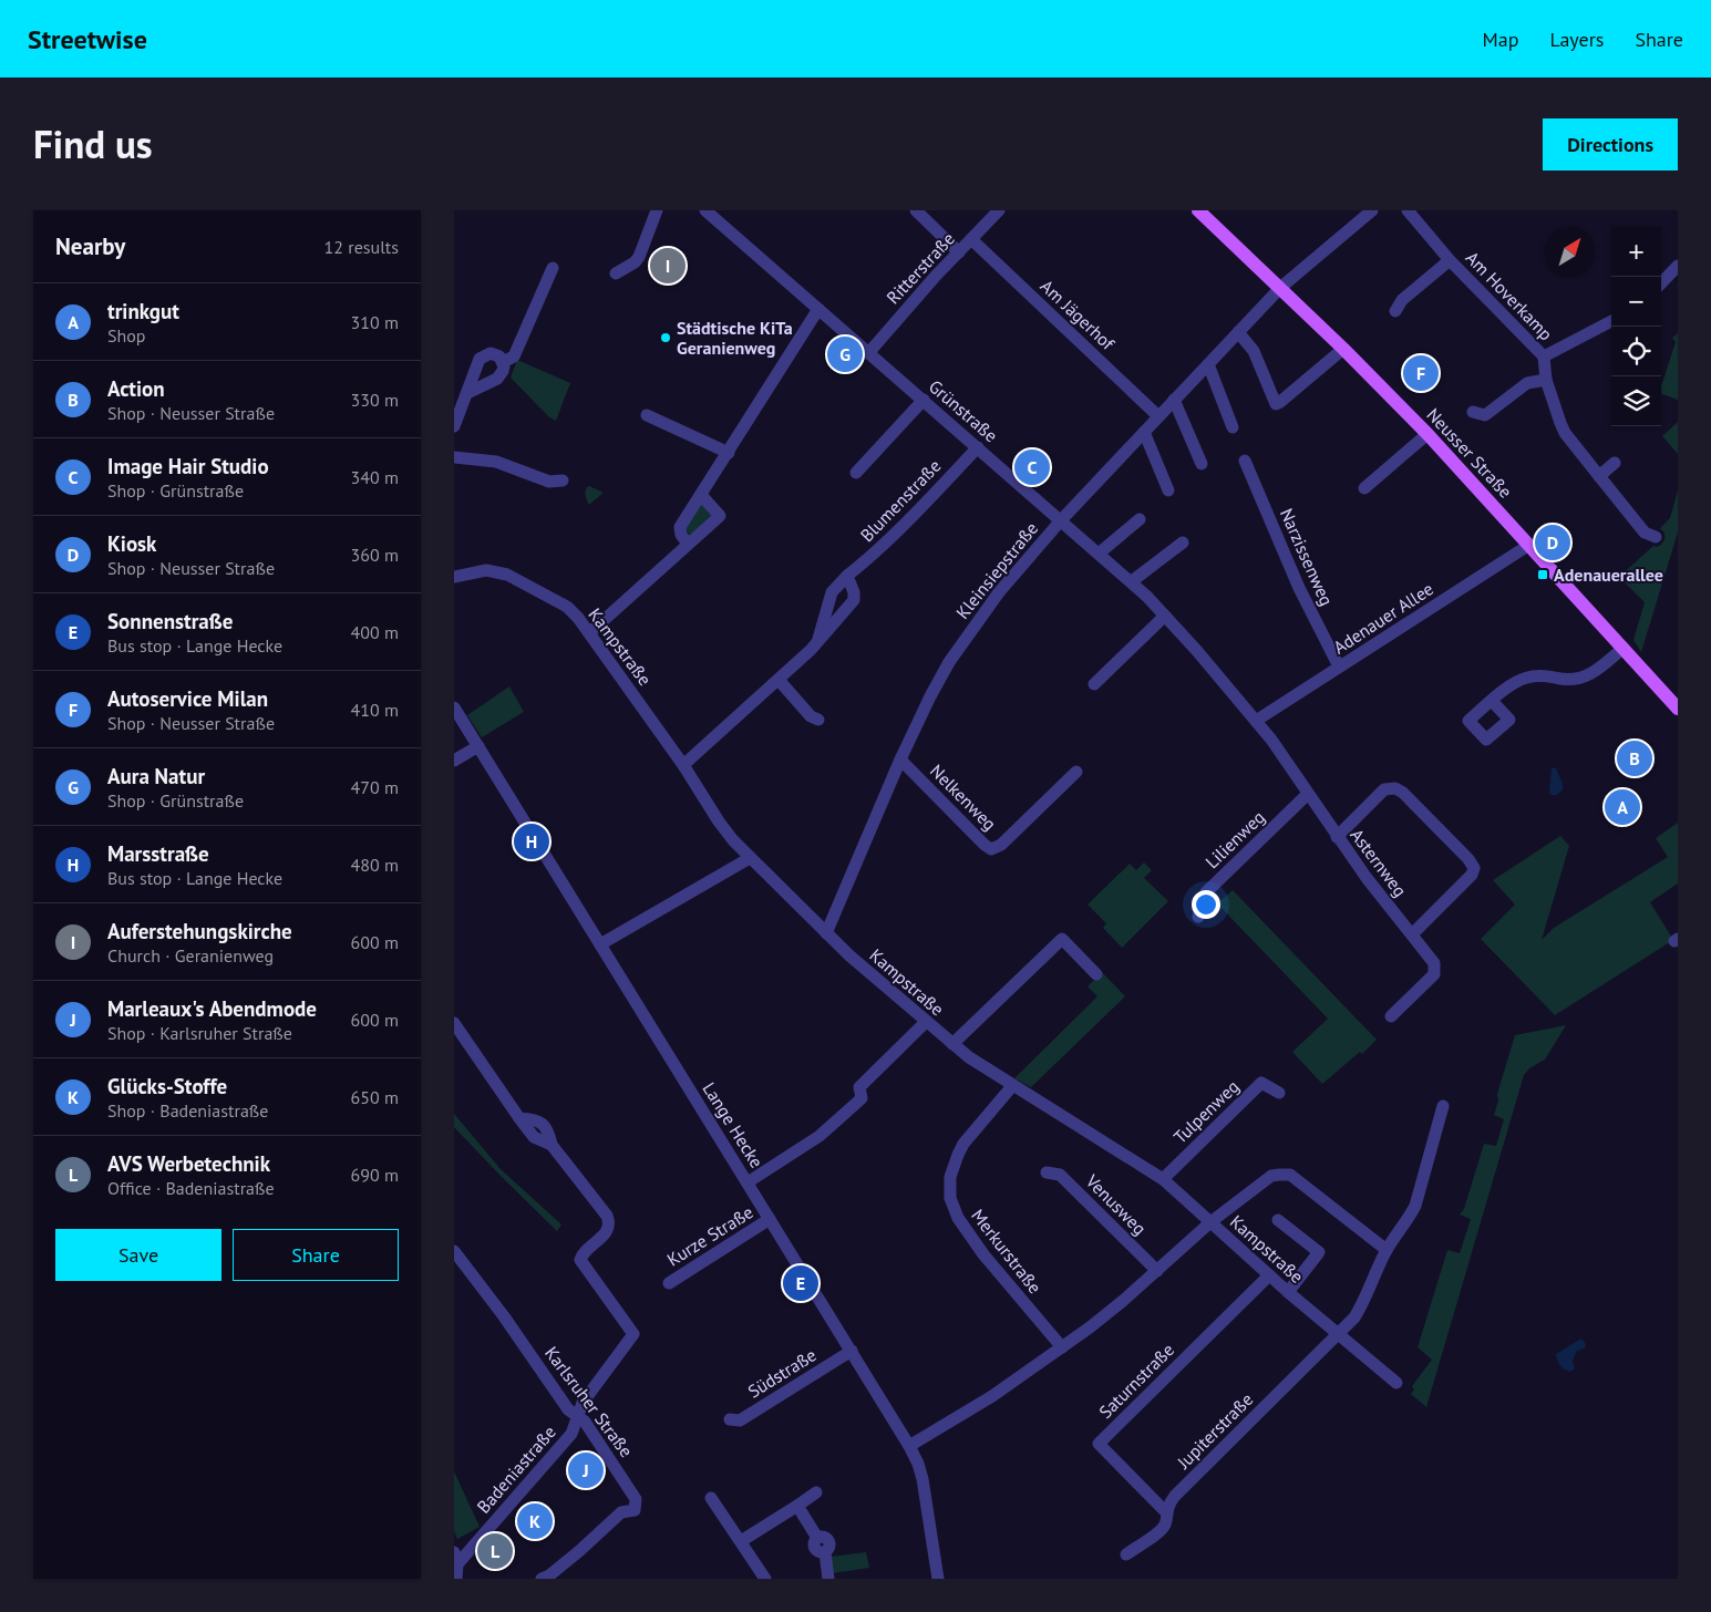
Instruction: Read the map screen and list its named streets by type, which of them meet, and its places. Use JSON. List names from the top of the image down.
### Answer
{
  "streets": {
    "main road": ["Neusser Straße"],
    "street": [
      "Ritterstraße",
      "Am Hoverkamp",
      "Am Jägerhof",
      "Grünstraße",
      "Blumenstraße",
      "Narzissenweg",
      "Kleinsiepstraße",
      "Adenauer Allee",
      "Kampstraße",
      "Nelkenweg",
      "Lilienweg",
      "Asternweg",
      "Tulpenweg",
      "Lange Hecke",
      "Venusweg",
      "Kurze Straße",
      "Merkurstraße",
      "Südstraße",
      "Saturnstraße",
      "Karlsruher Straße",
      "Jupiterstraße",
      "Badeniastraße"
    ]
  },
  "crossings": [
    ["Ritterstraße", "Am Jägerhof"],
    ["Ritterstraße", "Grünstraße"],
    ["Am Jägerhof", "Kleinsiepstraße"],
    ["Grünstraße", "Blumenstraße"],
    ["Grünstraße", "Kleinsiepstraße"],
    ["Grünstraße", "Adenauer Allee"],
    ["Grünstraße", "Asternweg"],
    ["Neusser Straße", "Kleinsiepstraße"],
    ["Neusser Straße", "Adenauer Allee"],
    ["Narzissenweg", "Adenauer Allee"],
    ["Kleinsiepstraße", "Kampstraße"],
    ["Kleinsiepstraße", "Nelkenweg"],
    ["Adenauer Allee", "Asternweg"],
    ["Kampstraße", "Tulpenweg"],
    ["Kampstraße", "Merkurstraße"],
    ["Kampstraße", "Saturnstraße"],
    ["Kampstraße", "Jupiterstraße"],
    ["Lilienweg", "Asternweg"],
    ["Lange Hecke", "Kurze Straße"],
    ["Lange Hecke", "Südstraße"],
    ["Saturnstraße", "Jupiterstraße"],
    ["Karlsruher Straße", "Badeniastraße"]
  ],
  "places": {
    "other": ["Städtische KiTa Geranienweg"],
    "transit": ["Adenauerallee"]
  },
  "north": "top right",
  "page": {
    "header": "Streetwise",
    "nav": ["Map", "Layers", "Share"],
    "title": "Find us",
    "buttons": [
      "Directions",
      ["Save", "Share"]
    ],
    "heading": ["Nearby", "12 results"],
    "map_buttons": ["+", "−"],
    "pins": [
      "I",
      "G",
      "F",
      "C",
      "D",
      "B",
      "A",
      "H",
      "E",
      "J",
      "K",
      "L"
    ],
    "list": [
      {
        "mark": "A",
        "name": "trinkgut",
        "note": "Shop",
        "value": "310 m"
      },
      {
        "mark": "B",
        "name": "Action",
        "note": "Shop · Neusser Straße",
        "value": "330 m"
      },
      {
        "mark": "C",
        "name": "Image Hair Studio",
        "note": "Shop · Grünstraße",
        "value": "340 m"
      },
      {
        "mark": "D",
        "name": "Kiosk",
        "note": "Shop · Neusser Straße",
        "value": "360 m"
      },
      {
        "mark": "E",
        "name": "Sonnenstraße",
        "note": "Bus stop · Lange Hecke",
        "value": "400 m"
      },
      {
        "mark": "F",
        "name": "Autoservice Milan",
        "note": "Shop · Neusser Straße",
        "value": "410 m"
      },
      {
        "mark": "G",
        "name": "Aura Natur",
        "note": "Shop · Grünstraße",
        "value": "470 m"
      },
      {
        "mark": "H",
        "name": "Marsstraße",
        "note": "Bus stop · Lange Hecke",
        "value": "480 m"
      },
      {
        "mark": "I",
        "name": "Auferstehungskirche",
        "note": "Church · Geranienweg",
        "value": "600 m"
      },
      {
        "mark": "J",
        "name": "Marleaux's Abendmode",
        "note": "Shop · Karlsruher Straße",
        "value": "600 m"
      },
      {
        "mark": "K",
        "name": "Glücks-Stoffe",
        "note": "Shop · Badeniastraße",
        "value": "650 m"
      },
      {
        "mark": "L",
        "name": "AVS Werbetechnik",
        "note": "Office · Badeniastraße",
        "value": "690 m"
      }
    ]
  }
}
